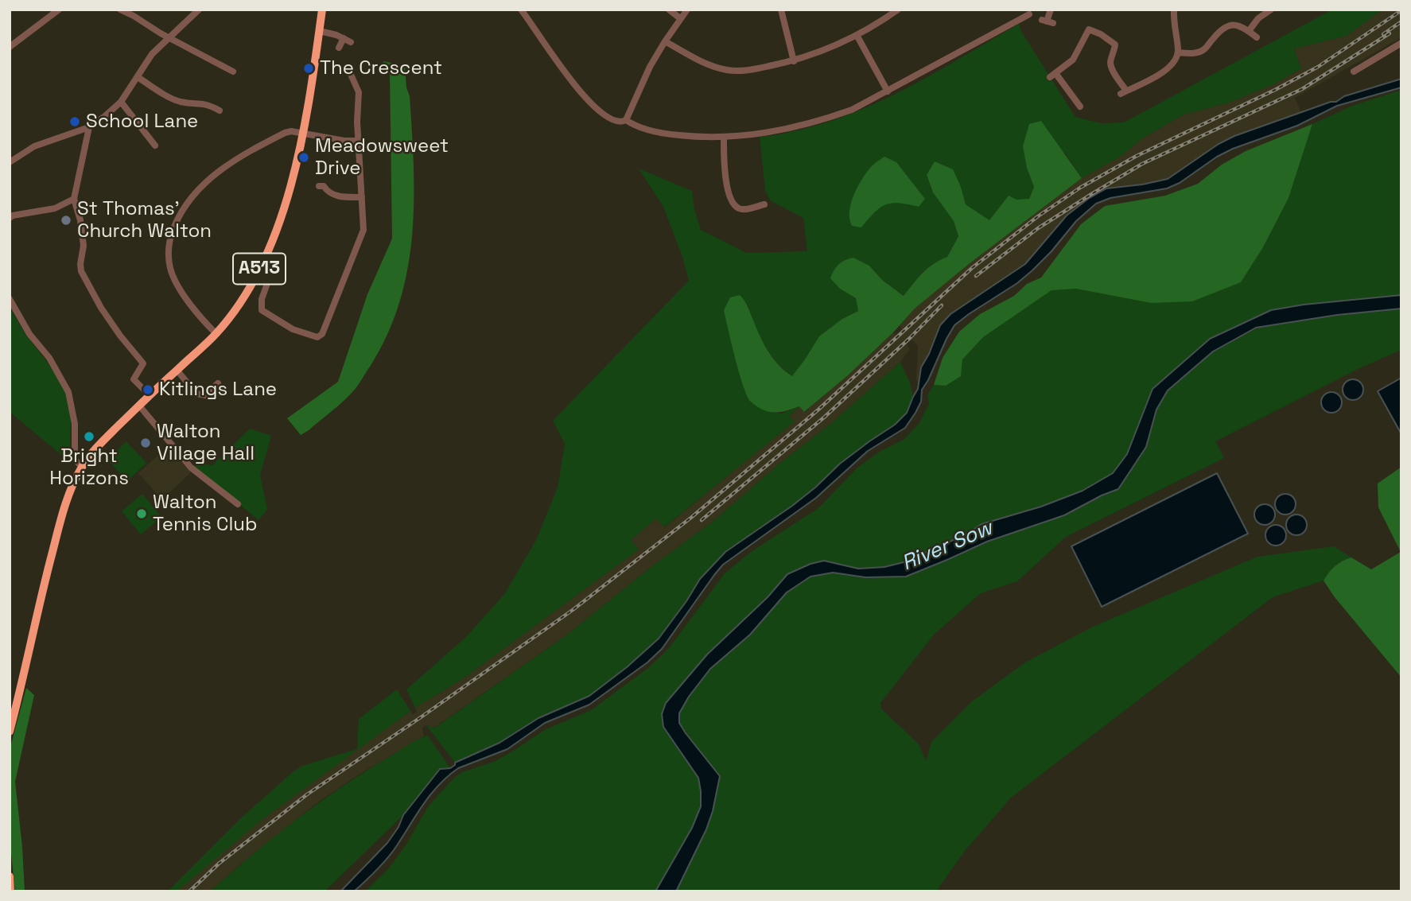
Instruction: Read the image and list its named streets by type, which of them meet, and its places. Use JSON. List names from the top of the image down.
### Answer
{
  "streets": {
    "highway": ["A513"]
  },
  "water": ["River Sow"],
  "places": [
    "The Crescent",
    "School Lane",
    "Meadowsweet Drive",
    "St Thomas' Church Walton",
    "Kitlings Lane",
    "Bright Horizons",
    "Walton Village Hall",
    "Walton Tennis Club"
  ]
}
